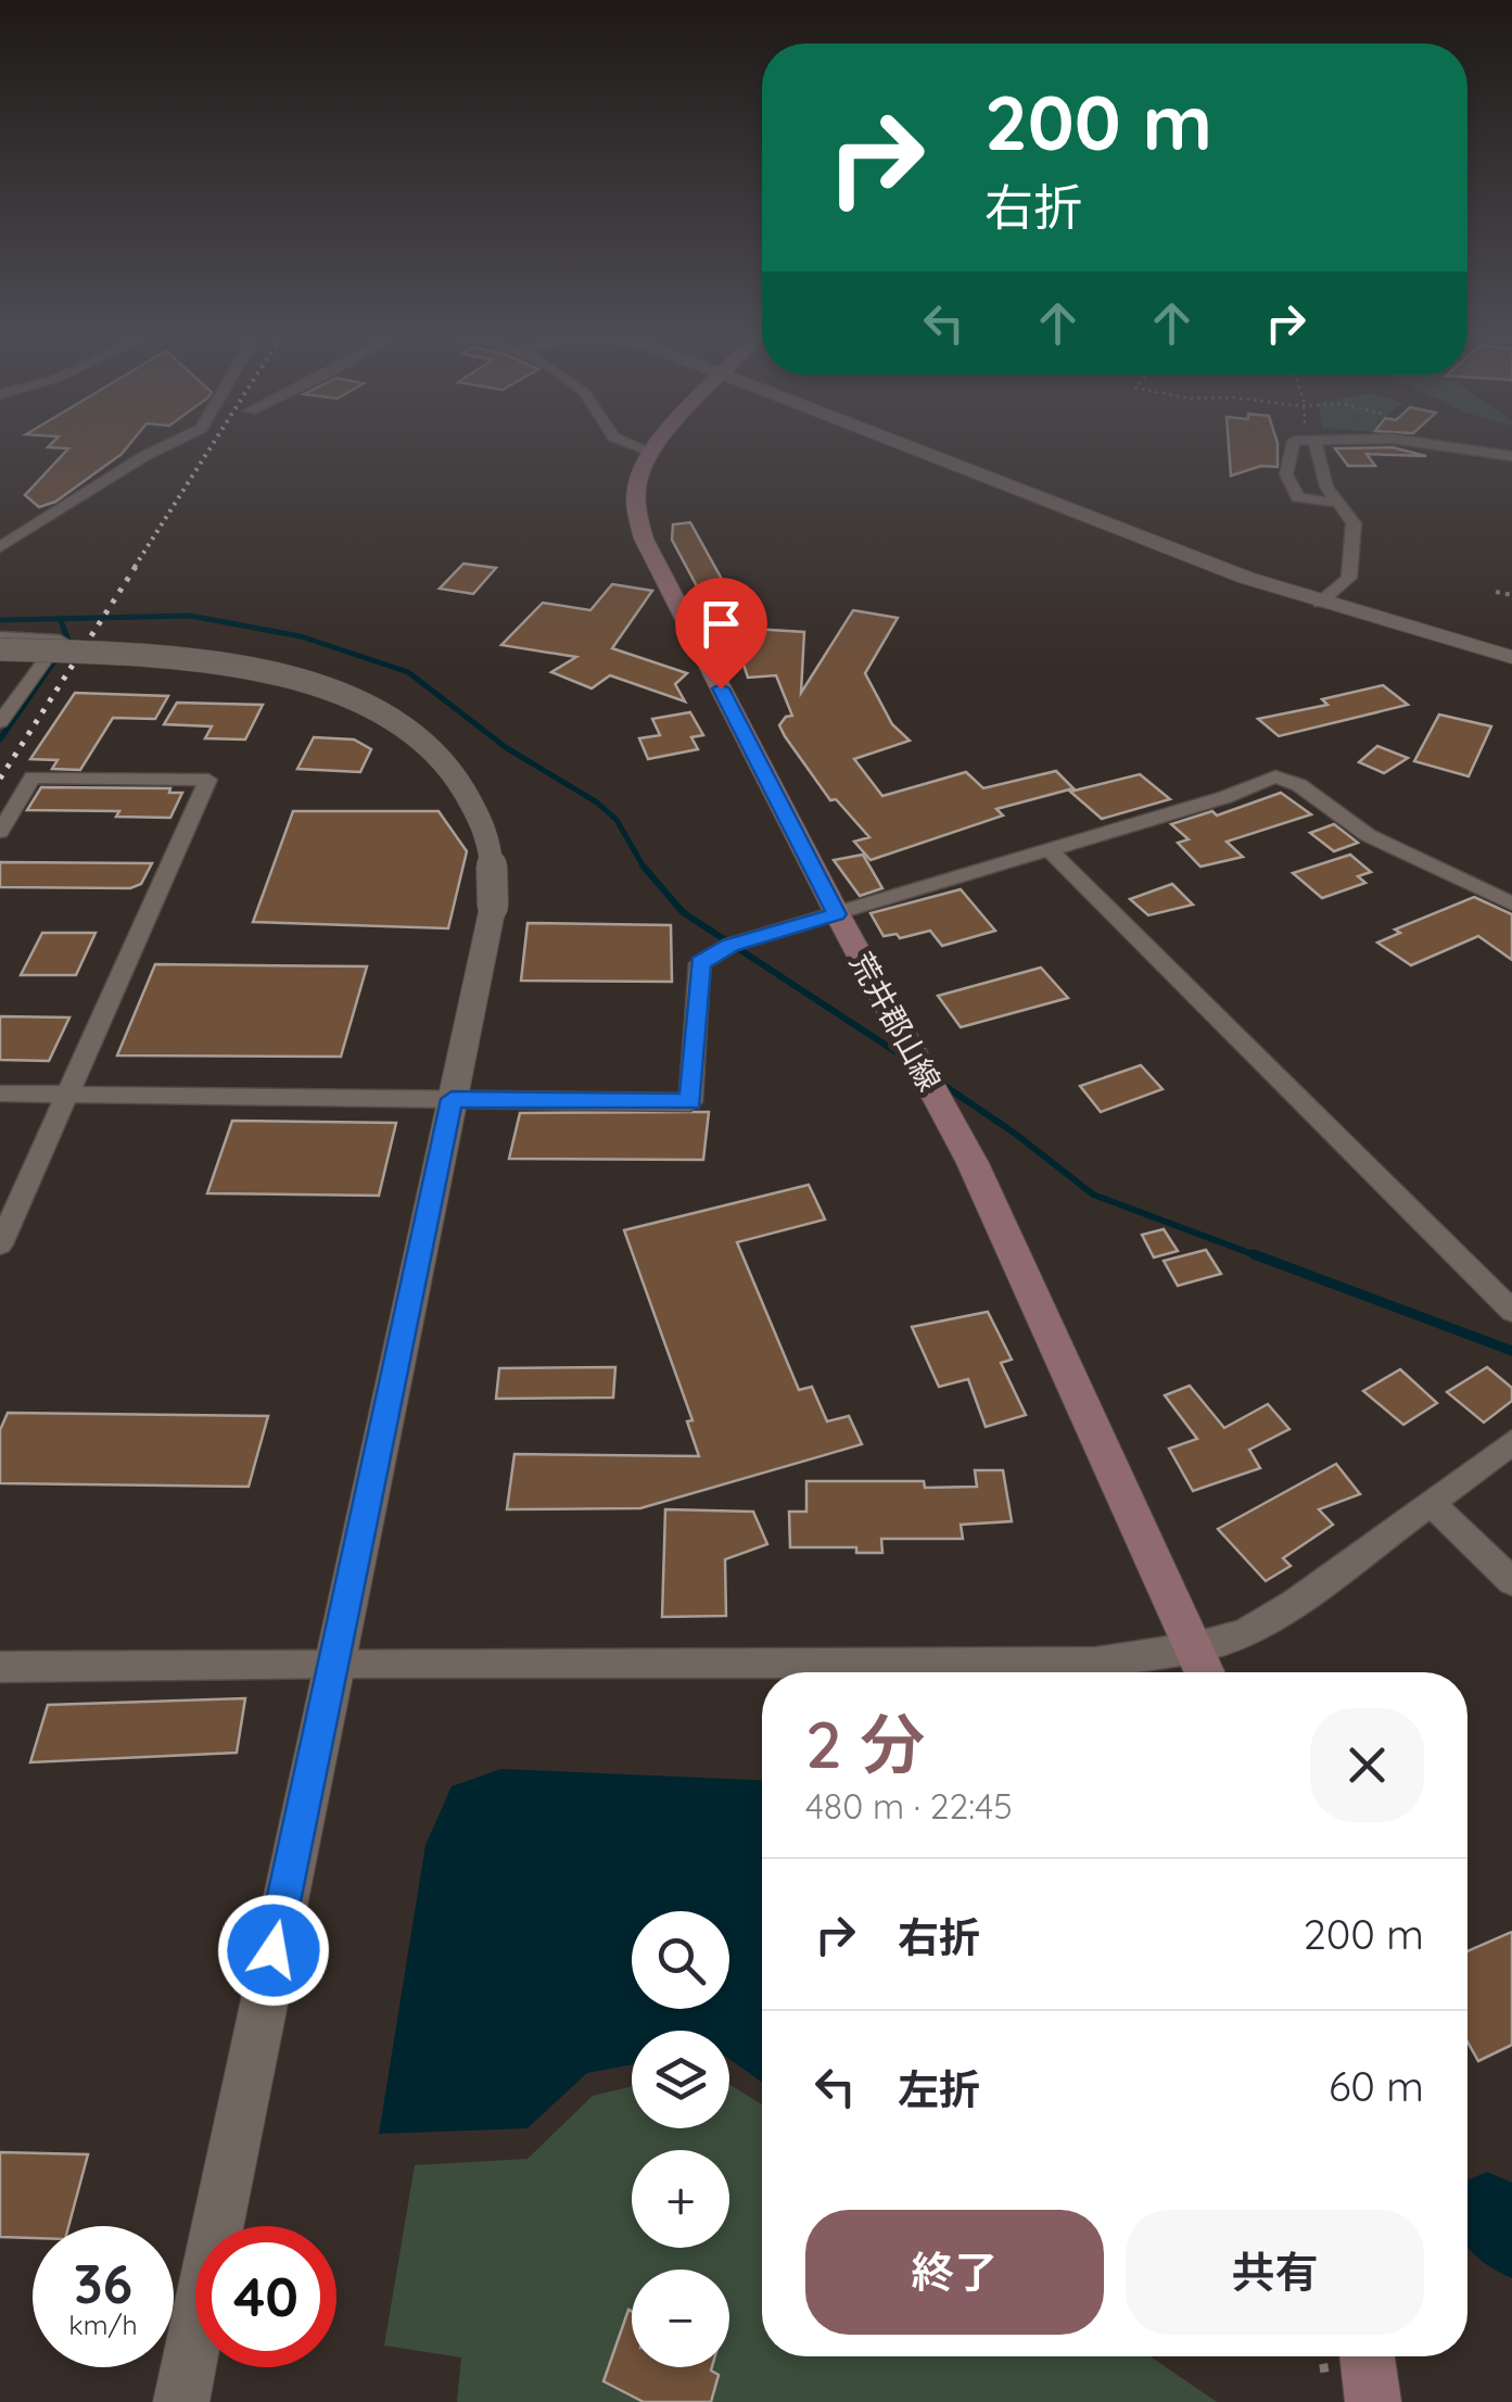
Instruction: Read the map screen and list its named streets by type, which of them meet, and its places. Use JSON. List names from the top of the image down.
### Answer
{
  "streets": {
    "main road": ["荒井郡山線"]
  },
  "page": {
    "turn": ["200 m", "右折"],
    "heading": ["2 分", "480 m · 22:45"],
    "list": [
      {
        "name": "右折",
        "value": "200 m"
      },
      {
        "name": "左折",
        "value": "60 m"
      }
    ],
    "map_buttons": ["+", "−"],
    "buttons": ["終了", "共有"],
    "speed": "36 km/h",
    "limit": "40"
  }
}
